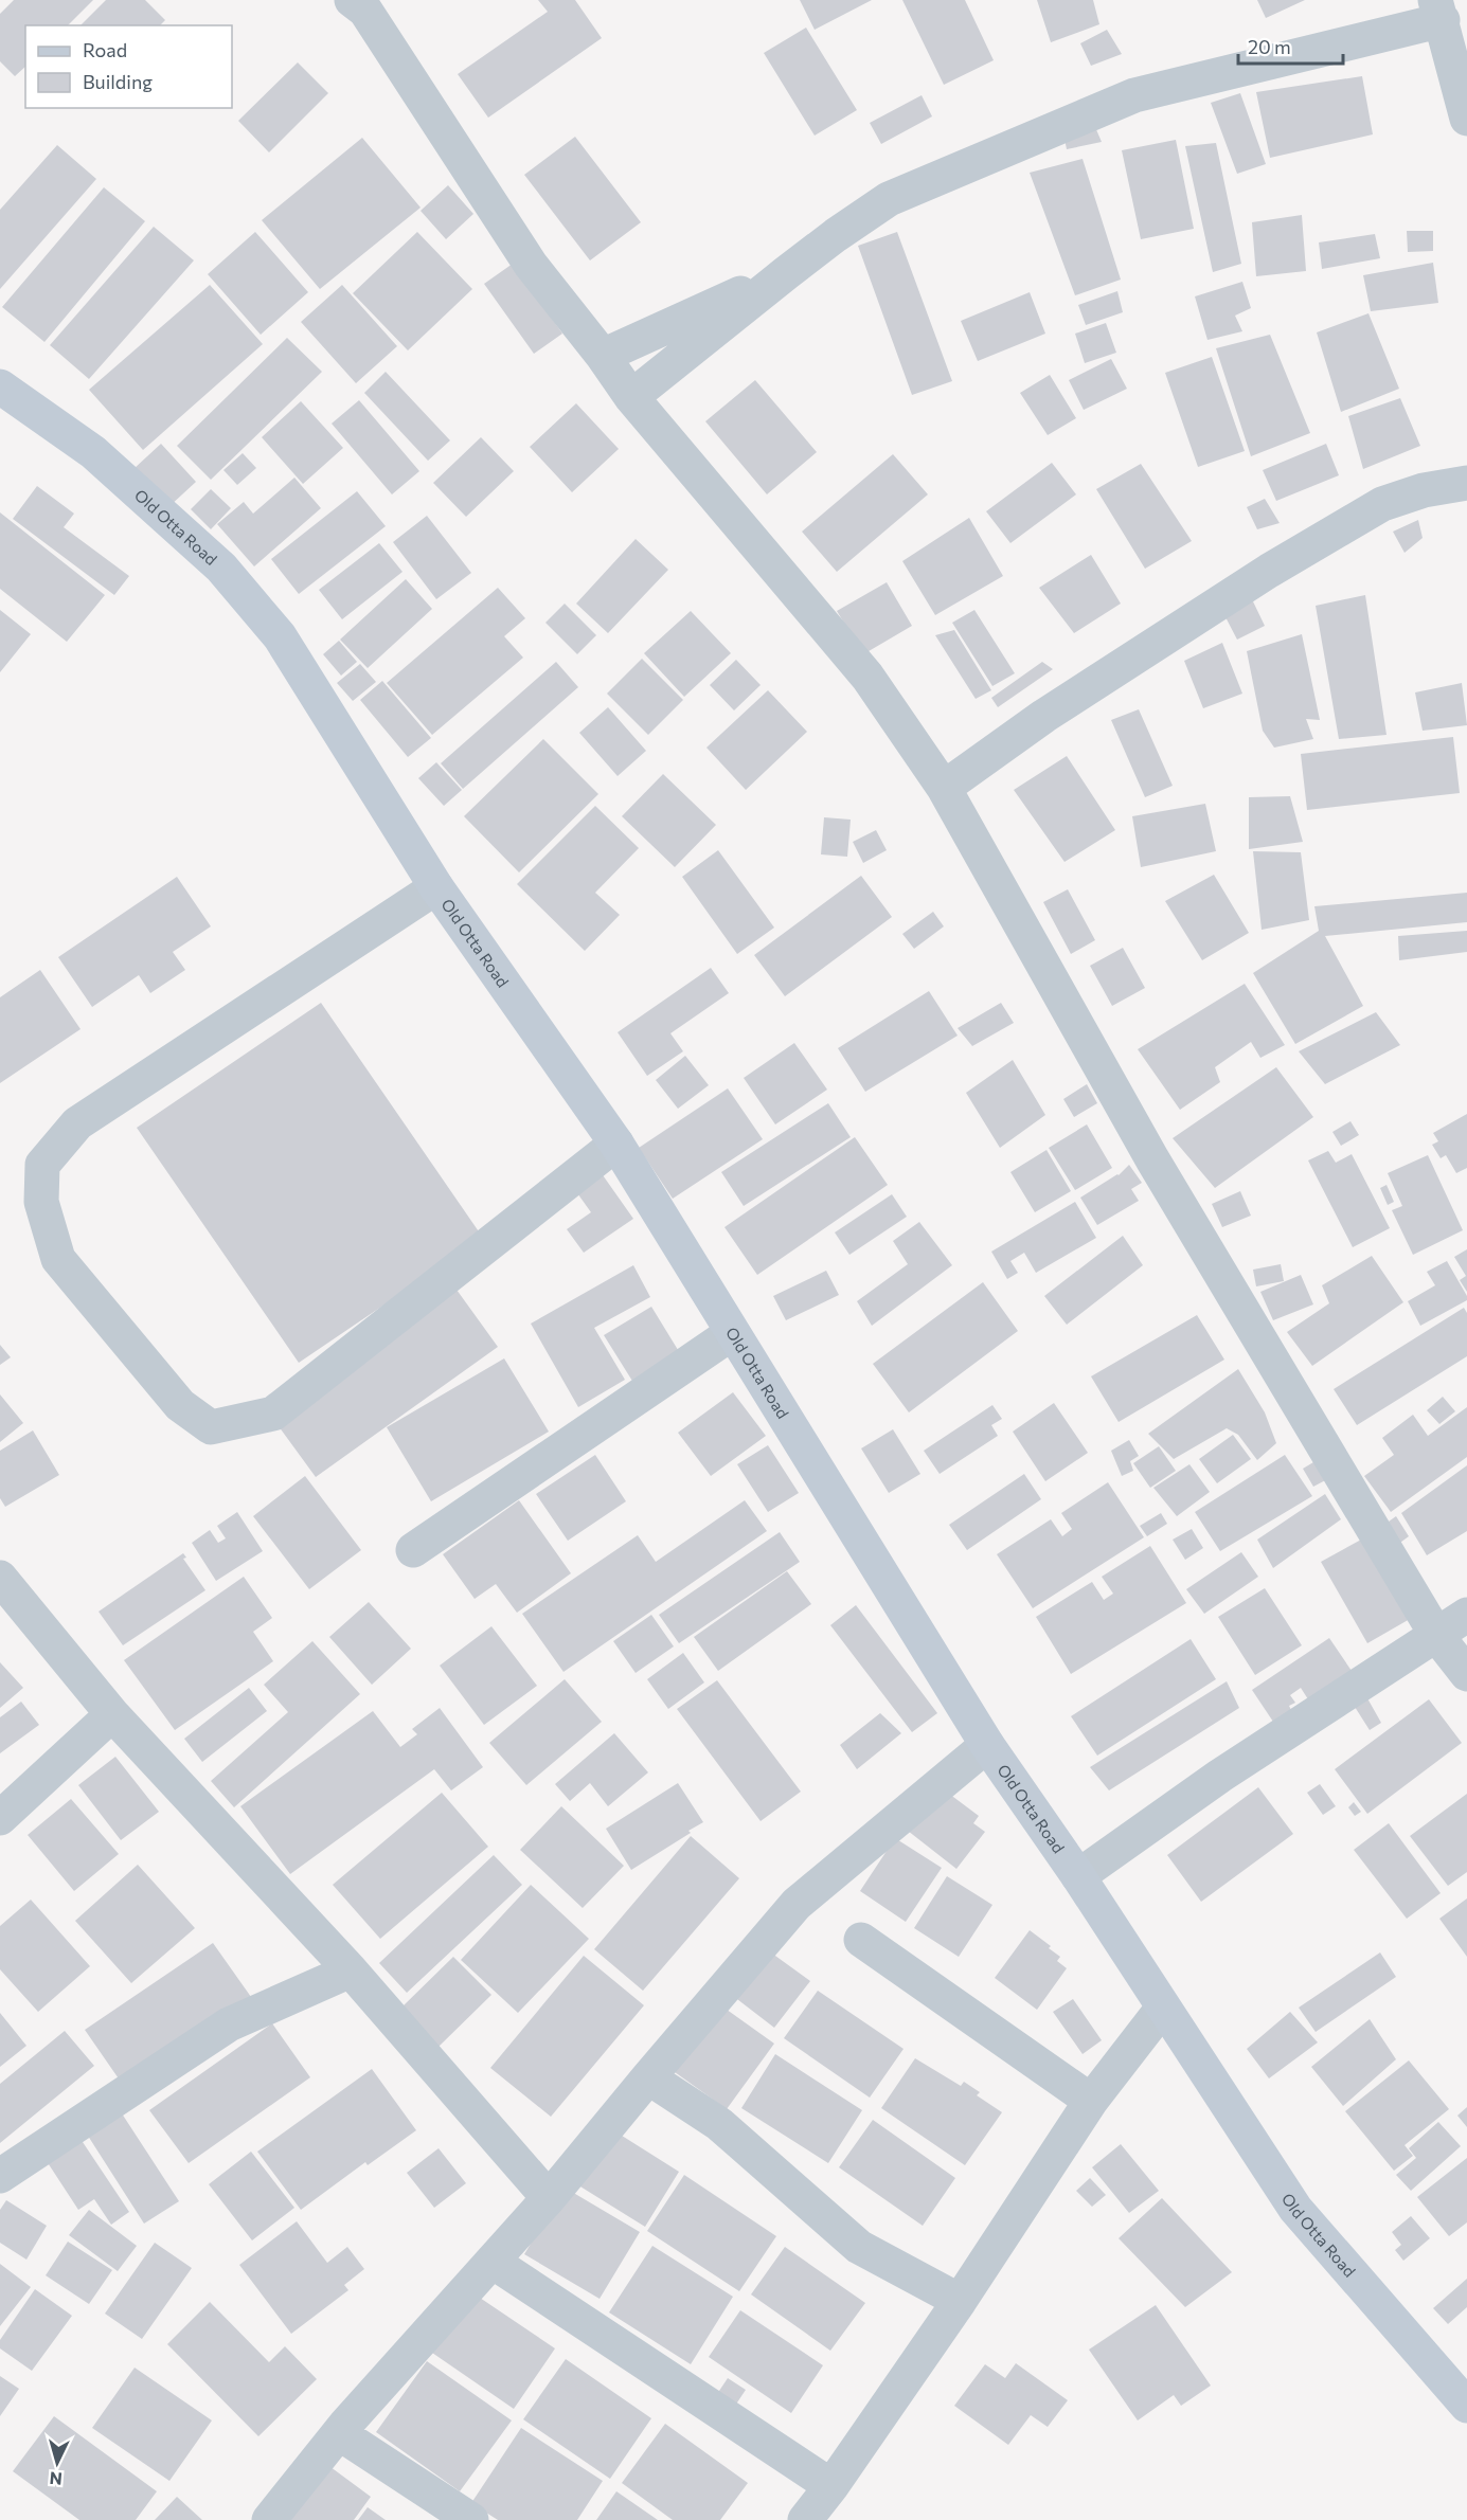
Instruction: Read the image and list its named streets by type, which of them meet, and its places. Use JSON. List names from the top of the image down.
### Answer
{
  "streets": {
    "street": ["Old Otta Road"]
  },
  "legend": ["Road", "Building"],
  "scale_bar": "20 m",
  "north": "bottom"
}
